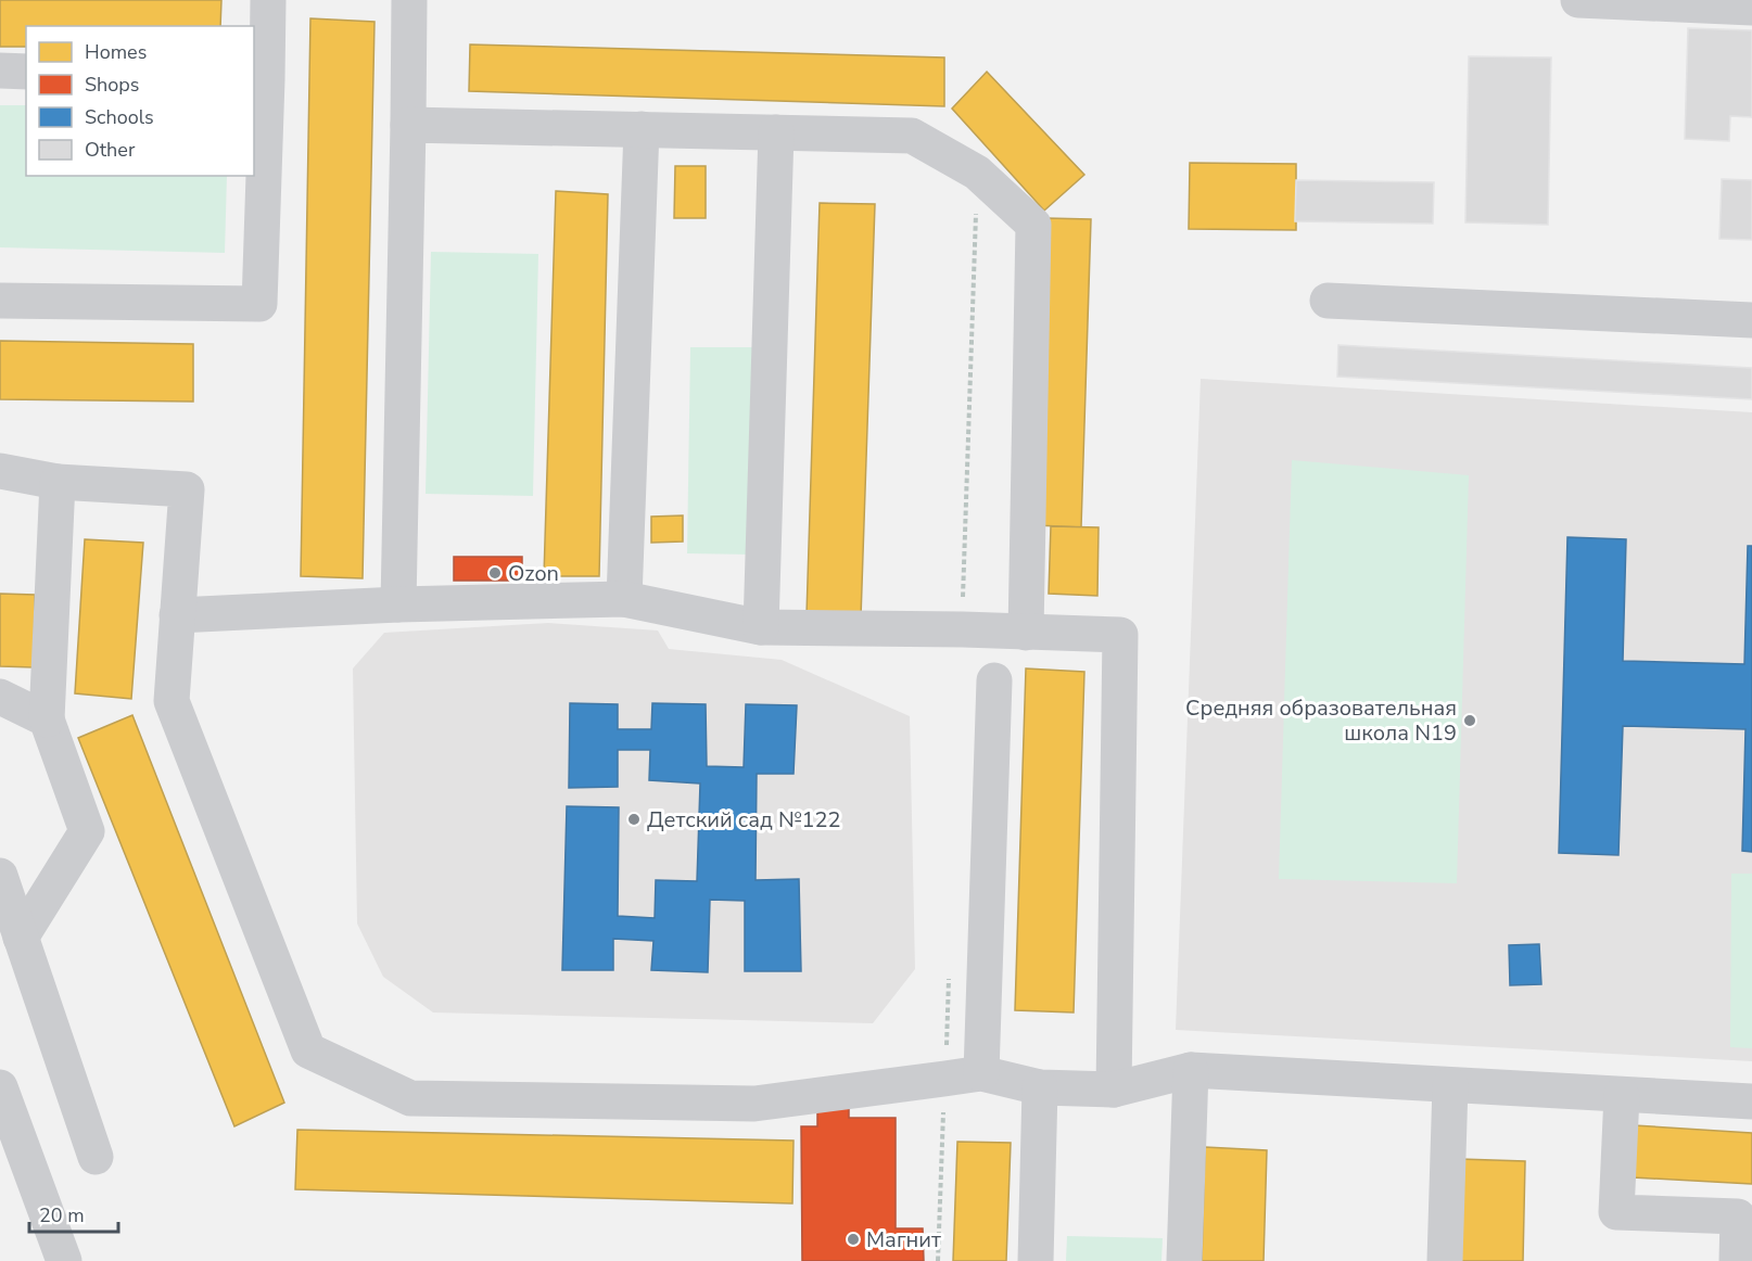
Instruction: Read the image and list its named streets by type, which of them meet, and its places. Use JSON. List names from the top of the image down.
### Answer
{
  "places": [
    "Ozon",
    "Средняя образовательная школа N19",
    "Детский сад №122",
    "Магнит"
  ],
  "legend": [
    "Homes",
    "Shops",
    "Schools",
    "Other"
  ],
  "scale_bar": "20 m"
}
